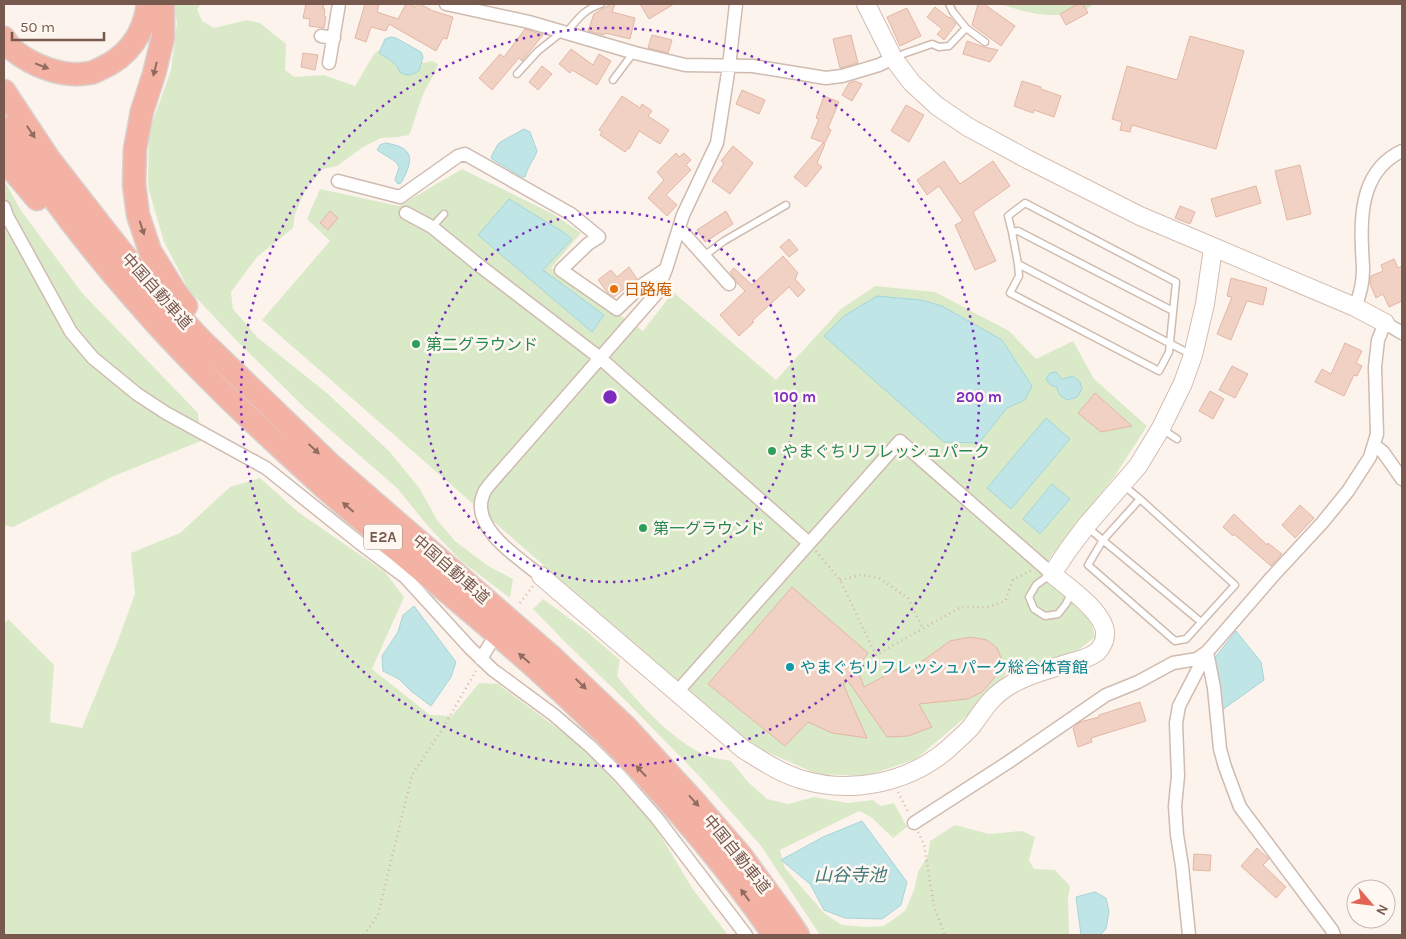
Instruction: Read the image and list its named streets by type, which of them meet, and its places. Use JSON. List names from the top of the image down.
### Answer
{
  "streets": {
    "highway": ["中国自動車道", "E2A"]
  },
  "water": ["山谷寺池"],
  "places": [
    "日路庵",
    "第二グラウンド",
    "やまぐちリフレッシュパーク",
    "第一グラウンド",
    "やまぐちリフレッシュパーク総合体育館"
  ],
  "scale_bar": "50 m",
  "north": "bottom right",
  "rings": ["100 m", "200 m"]
}
